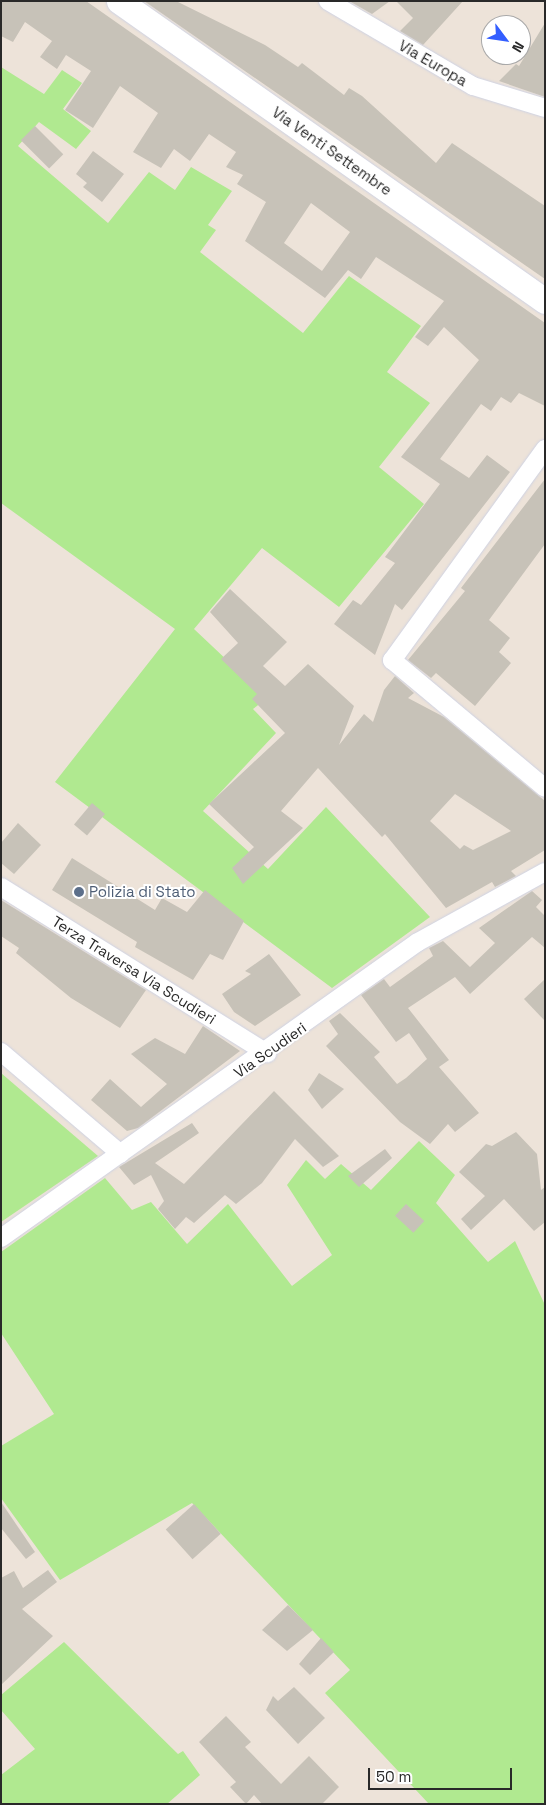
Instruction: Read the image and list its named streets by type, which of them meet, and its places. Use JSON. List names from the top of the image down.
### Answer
{
  "streets": {
    "main road": ["Via Venti Settembre"],
    "street": ["Via Europa", "Terza Traversa Via Scudieri", "Via Scudieri"]
  },
  "crossings": [
    ["Terza Traversa Via Scudieri", "Via Scudieri"]
  ],
  "places": ["Polizia di Stato"],
  "scale_bar": "50 m",
  "north": "bottom right"
}
